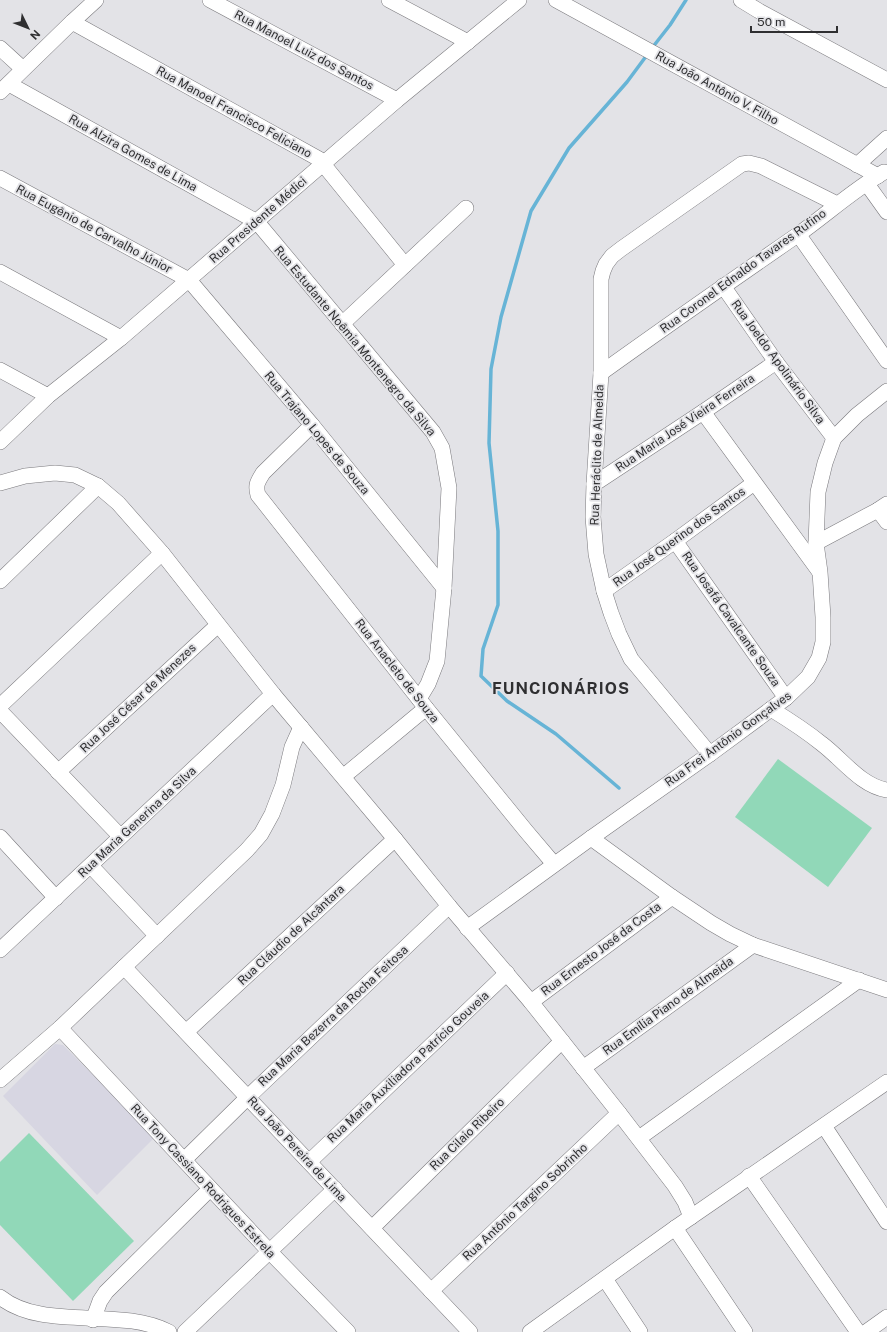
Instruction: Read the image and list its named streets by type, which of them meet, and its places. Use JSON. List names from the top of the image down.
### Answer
{
  "streets": {
    "street": [
      "Rua Manoel Luiz dos Santos",
      "Rua João Antônio V. Filho",
      "Rua Manoel Francisco Feliciano",
      "Rua Alzira Gomes de Lima",
      "Rua Presidente Médici",
      "Rua Eugênio de Carvalho Júnior",
      "Rua Coronel Ednaldo Tavares Rufino",
      "Rua Estudante Noêmia Montenegro da Silva",
      "Rua Joeldo Apolinário Silva",
      "Rua Maria José Vieira Ferreira",
      "Rua Trajano Lopes de Souza",
      "Rua Heráclito de Almeida",
      "Rua José Querino dos Santos",
      "Rua Josafá Cavalcante Souza",
      "Rua Anacleto de Souza",
      "Rua José César de Menezes",
      "Rua Frei Antônio Gonçalves",
      "Rua Maria Generina da Silva",
      "Rua Cláudio de Alcântara",
      "Rua Ernesto José da Costa",
      "Rua Emília Piano de Almeida",
      "Rua Maria Bezerra da Rocha Feitosa",
      "Rua Maria Auxiliadora Patrício Gouveia",
      "Rua Cilaio Ribeiro",
      "Rua João Pereira de Lima",
      "Rua Tony Cassiano Rodrigues Estrela",
      "Rua Antônio Targino Sobrinho"
    ]
  },
  "crossings": [
    ["Rua Manoel Luiz dos Santos", "Rua Presidente Médici"],
    ["Rua João Antônio V. Filho", "Rua Coronel Ednaldo Tavares Rufino"],
    ["Rua Manoel Francisco Feliciano", "Rua Presidente Médici"],
    ["Rua Alzira Gomes de Lima", "Rua Presidente Médici"],
    ["Rua Alzira Gomes de Lima", "Rua Estudante Noêmia Montenegro da Silva"],
    ["Rua Presidente Médici", "Rua Eugênio de Carvalho Júnior"],
    ["Rua Presidente Médici", "Rua Estudante Noêmia Montenegro da Silva"],
    ["Rua Presidente Médici", "Rua Trajano Lopes de Souza"],
    ["Rua Eugênio de Carvalho Júnior", "Rua Trajano Lopes de Souza"],
    ["Rua Coronel Ednaldo Tavares Rufino", "Rua Joeldo Apolinário Silva"],
    ["Rua Coronel Ednaldo Tavares Rufino", "Rua Heráclito de Almeida"],
    ["Rua Estudante Noêmia Montenegro da Silva", "Rua Trajano Lopes de Souza"],
    ["Rua Estudante Noêmia Montenegro da Silva", "Rua Anacleto de Souza"],
    ["Rua Joeldo Apolinário Silva", "Rua Maria José Vieira Ferreira"],
    ["Rua Joeldo Apolinário Silva", "Rua Frei Antônio Gonçalves"],
    ["Rua Maria José Vieira Ferreira", "Rua Heráclito de Almeida"],
    ["Rua Trajano Lopes de Souza", "Rua Anacleto de Souza"],
    ["Rua Heráclito de Almeida", "Rua José Querino dos Santos"],
    ["Rua Heráclito de Almeida", "Rua Frei Antônio Gonçalves"],
    ["Rua José Querino dos Santos", "Rua Josafá Cavalcante Souza"],
    ["Rua Josafá Cavalcante Souza", "Rua Frei Antônio Gonçalves"],
    ["Rua Anacleto de Souza", "Rua Frei Antônio Gonçalves"],
    ["Rua Cláudio de Alcântara", "Rua João Pereira de Lima"],
    ["Rua Maria Bezerra da Rocha Feitosa", "Rua João Pereira de Lima"],
    ["Rua Maria Bezerra da Rocha Feitosa", "Rua Tony Cassiano Rodrigues Estrela"],
    ["Rua Maria Auxiliadora Patrício Gouveia", "Rua João Pereira de Lima"],
    ["Rua Cilaio Ribeiro", "Rua João Pereira de Lima"],
    ["Rua João Pereira de Lima", "Rua Antônio Targino Sobrinho"]
  ],
  "districts": ["FUNCIONÁRIOS"],
  "scale_bar": "50 m",
  "north": "bottom right"
}
